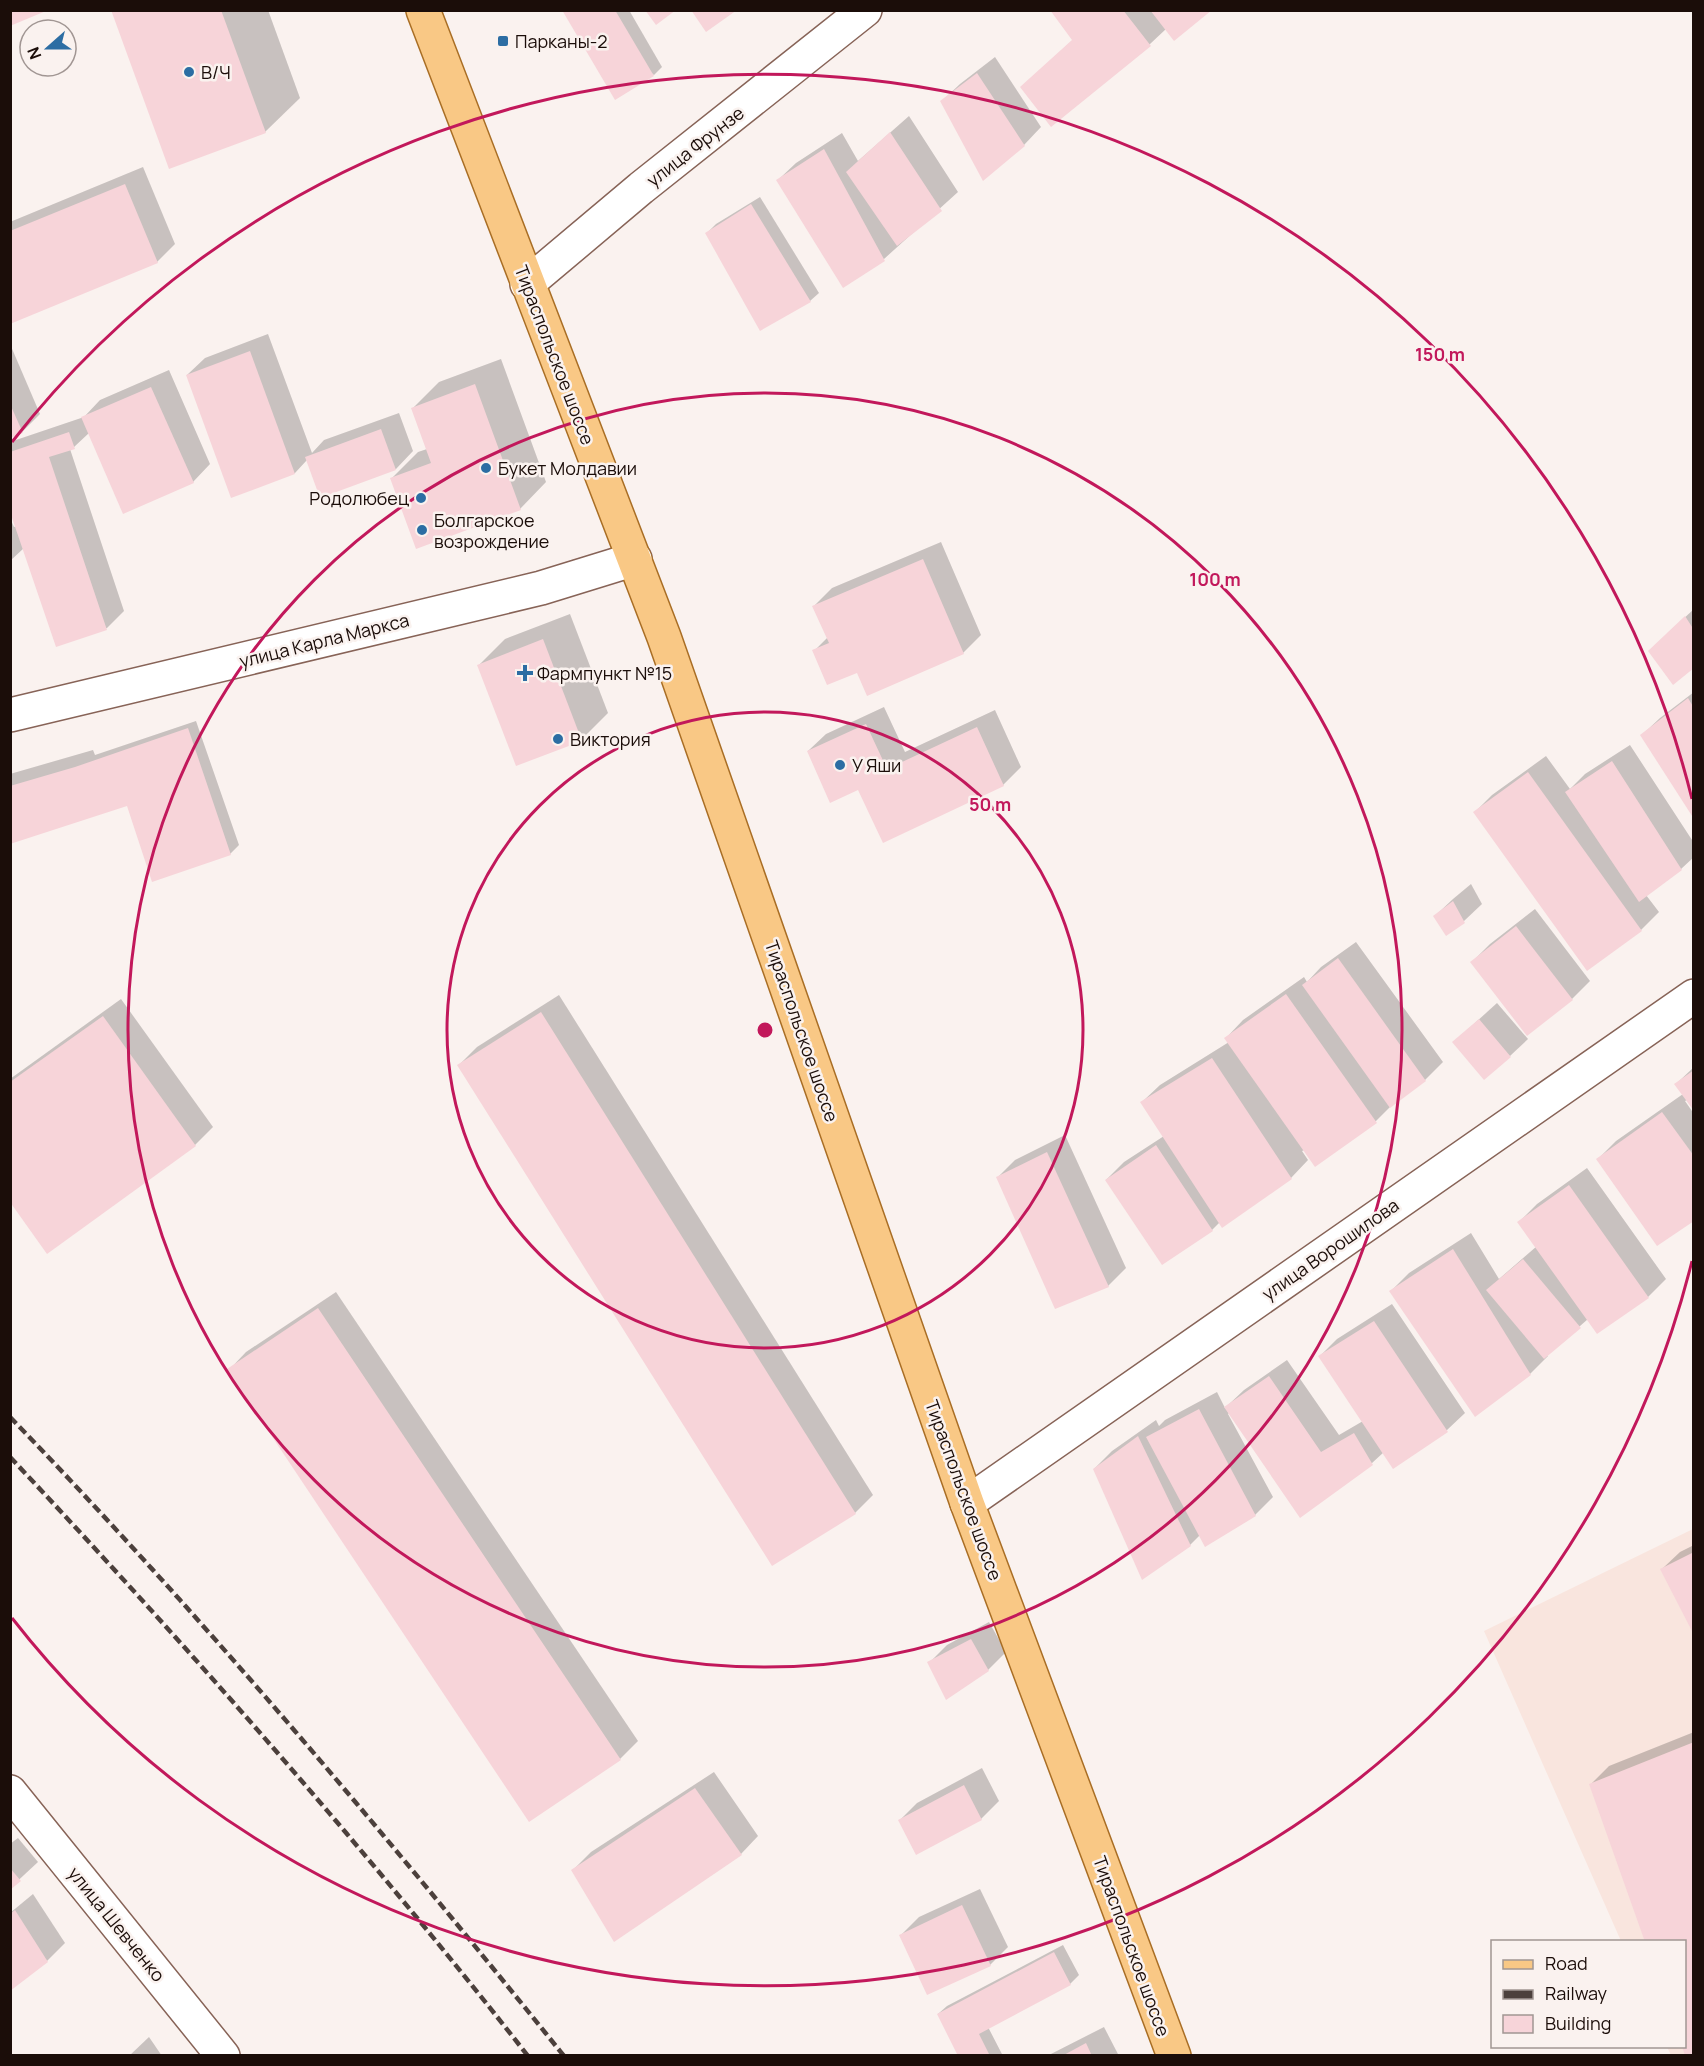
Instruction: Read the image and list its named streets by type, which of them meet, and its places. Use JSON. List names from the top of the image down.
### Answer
{
  "streets": {
    "main road": ["Тираспольское шоссе"],
    "street": [
      "улица Фрунзе",
      "улица Карла Маркса",
      "улица Ворошилова",
      "улица Шевченко"
    ]
  },
  "crossings": [
    ["улица Фрунзе", "Тираспольское шоссе"],
    ["Тираспольское шоссе", "улица Карла Маркса"],
    ["Тираспольское шоссе", "улица Ворошилова"]
  ],
  "places": {
    "transit": ["Парканы-2"],
    "other": [
      "В/Ч",
      "Букет Молдавии",
      "Родолюбец",
      "Болгарское возрождение",
      "Виктория",
      "У Яши"
    ],
    "health": ["Фармпункт №15"]
  },
  "legend": ["Road", "Railway", "Building"],
  "north": "left",
  "rings": ["150 m", "100 m", "50 m"]
}
